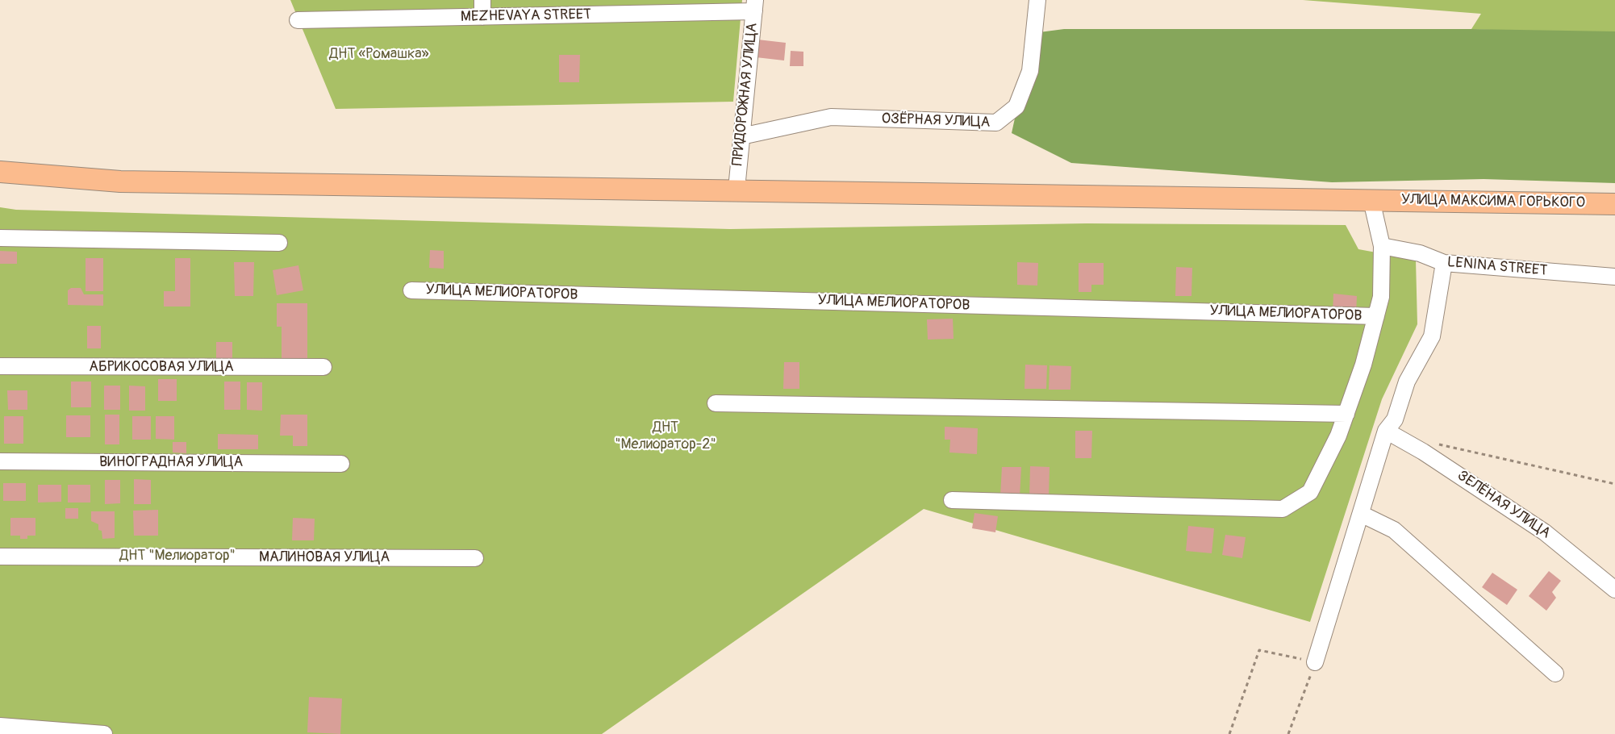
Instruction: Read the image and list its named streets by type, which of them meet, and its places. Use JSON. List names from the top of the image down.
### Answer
{
  "streets": {
    "main road": ["УЛИЦА МАКСИМА ГОРЬКОГО"],
    "street": [
      "MEZHEVAYA STREET",
      "ПРИДОРОЖНАЯ УЛИЦА",
      "ОЗЁРНАЯ УЛИЦА",
      "LENINA STREET",
      "УЛИЦА МЕЛИОРАТОРОВ",
      "АБРИКОСОВАЯ УЛИЦА",
      "ВИНОГРАДНАЯ УЛИЦА",
      "ЗЕЛЁНАЯ УЛИЦА",
      "МАЛИНОВАЯ УЛИЦА"
    ]
  },
  "crossings": [
    ["MEZHEVAYA STREET", "ПРИДОРОЖНАЯ УЛИЦА"],
    ["ПРИДОРОЖНАЯ УЛИЦА", "ОЗЁРНАЯ УЛИЦА"],
    ["ПРИДОРОЖНАЯ УЛИЦА", "УЛИЦА МАКСИМА ГОРЬКОГО"]
  ],
  "parks": ["ДНТ «Ромашка»", "ДНТ \"Мелиоратор-2\"", "ДНТ \"Мелиоратор\""]
}
